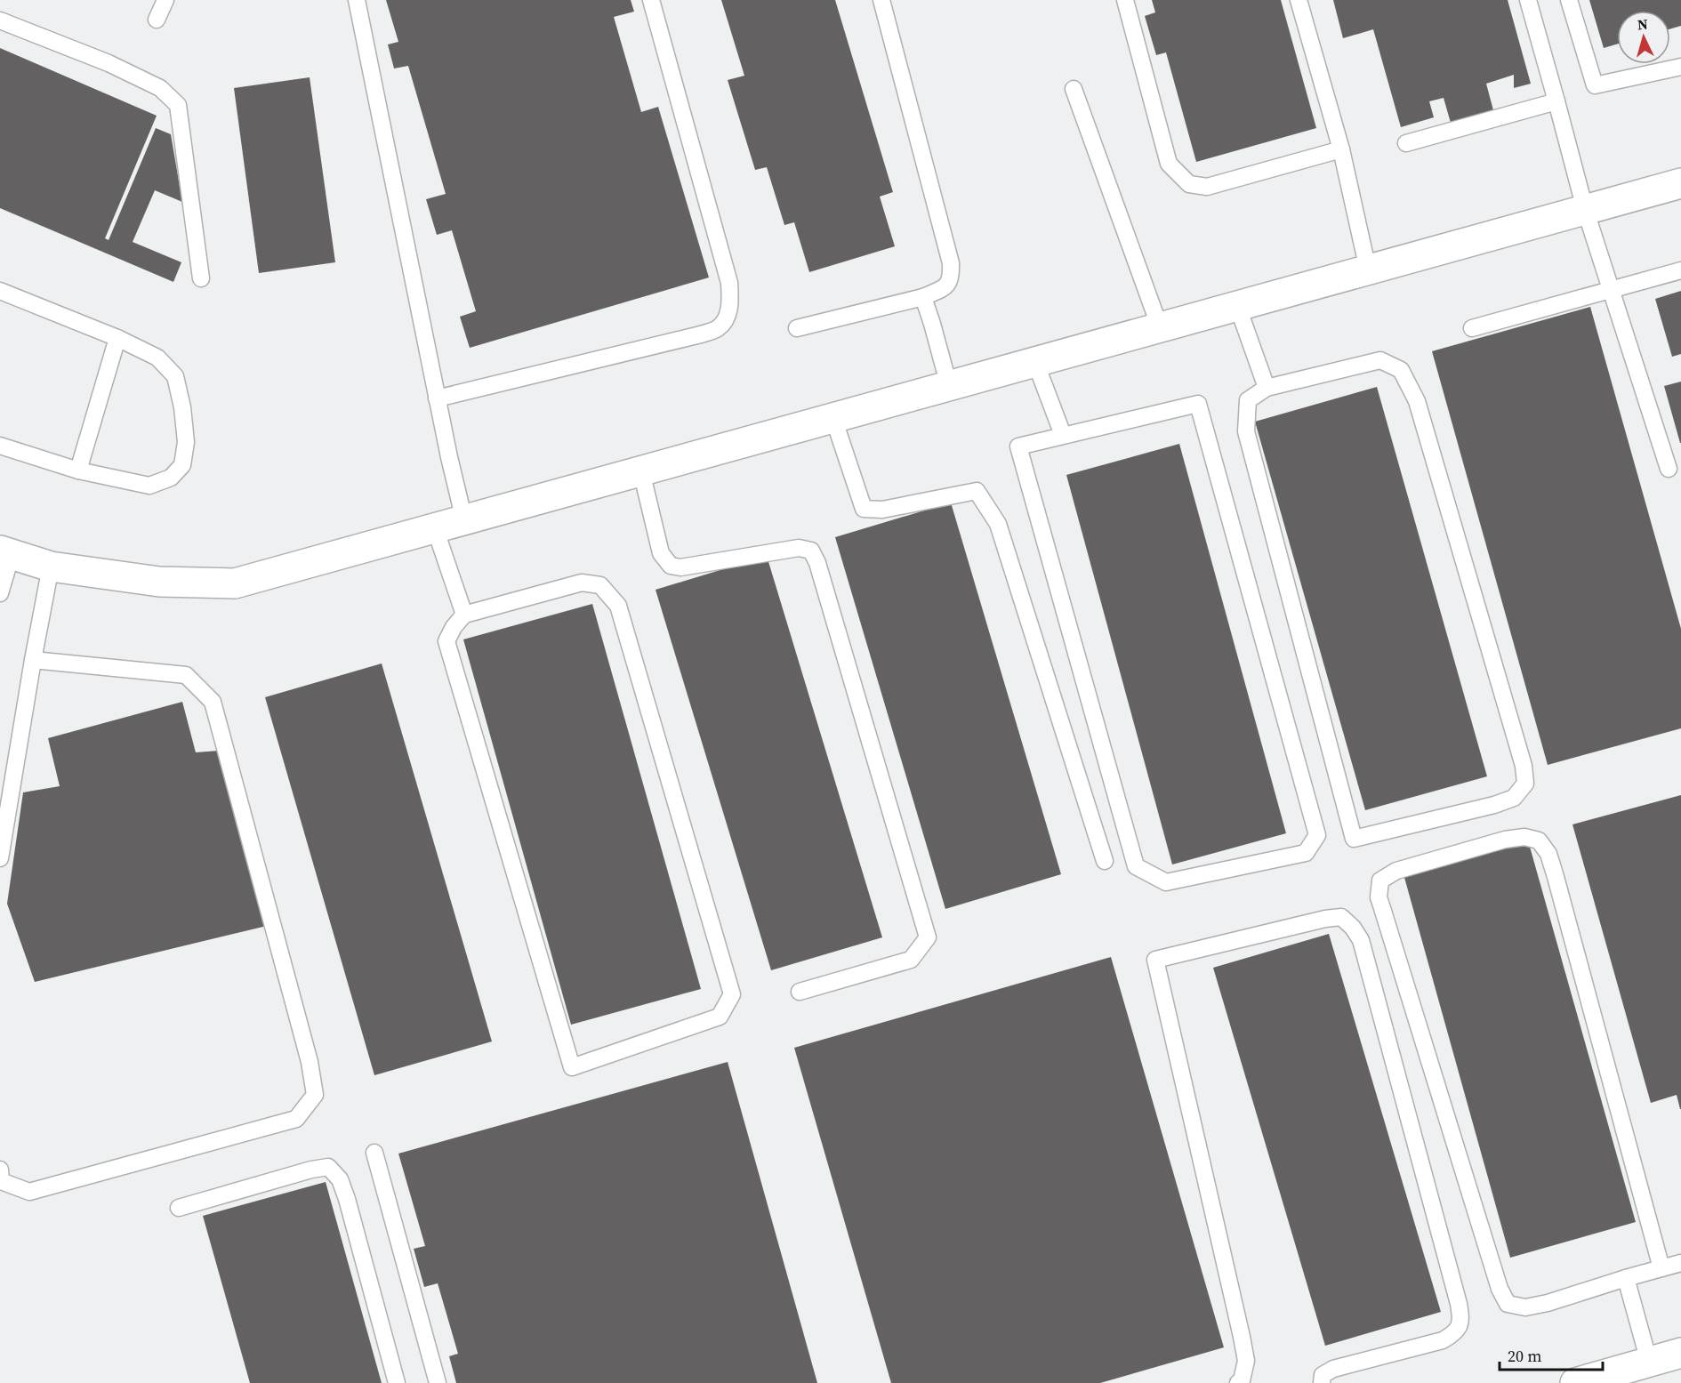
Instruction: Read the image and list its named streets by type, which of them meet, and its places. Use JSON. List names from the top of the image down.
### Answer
{
  "scale_bar": "20 m",
  "north": "top"
}
